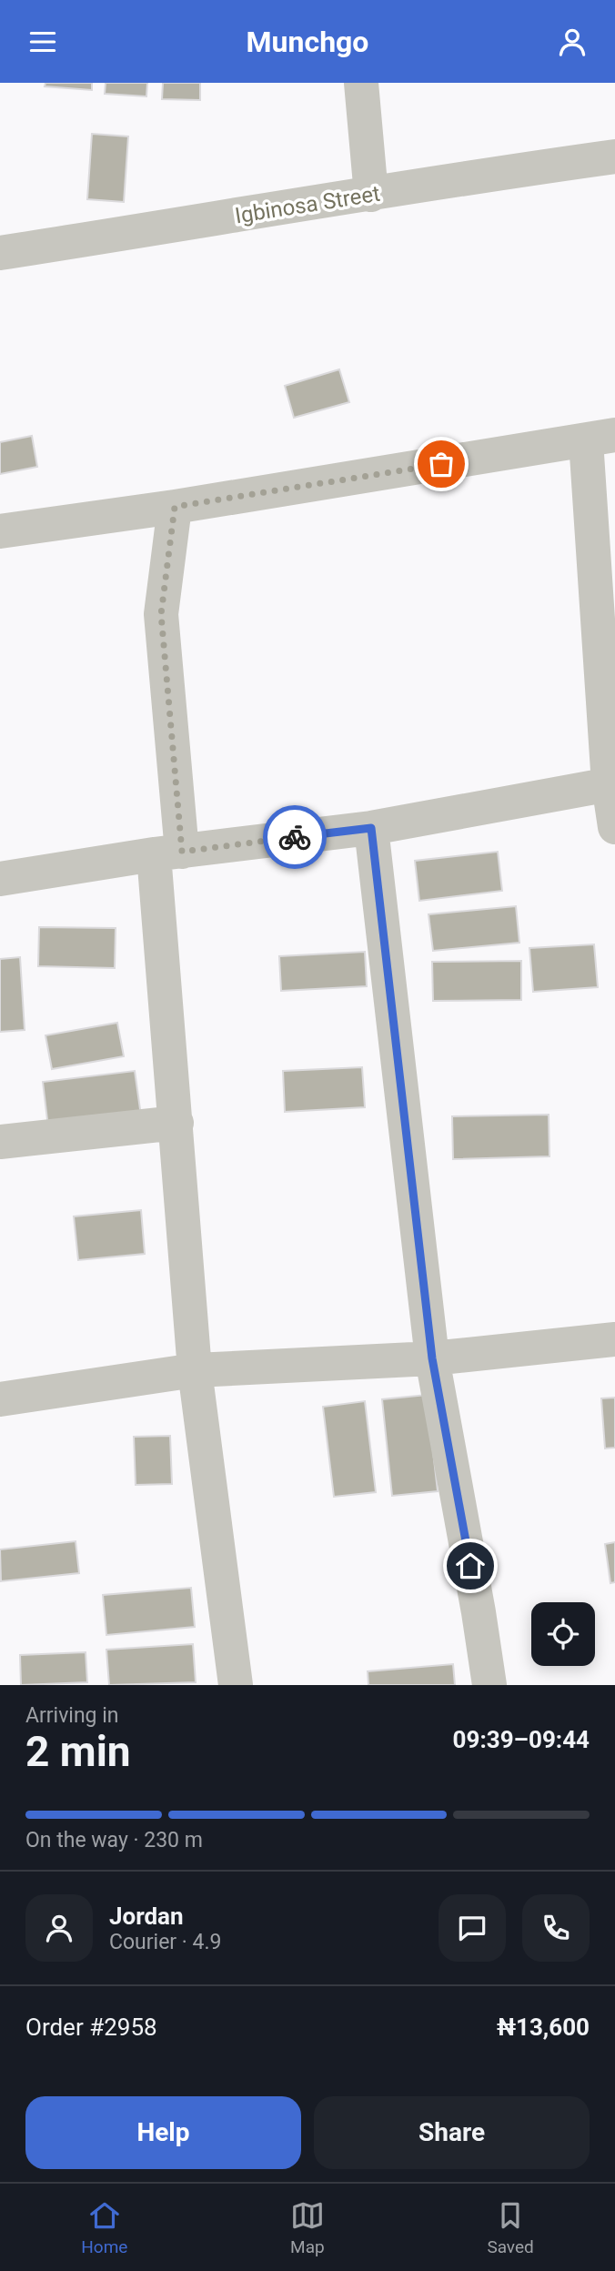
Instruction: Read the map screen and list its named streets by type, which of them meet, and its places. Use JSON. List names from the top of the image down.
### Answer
{
  "streets": {
    "street": ["Igbinosa Street"]
  },
  "page": {
    "header": "Munchgo",
    "heading": ["2 min", "Arriving in", "09:39–09:44"],
    "panel": [
      "Jordan",
      "Courier · 4.9",
      "Order #2958",
      "₦13,600"
    ],
    "bar": "On the way · 230 m",
    "buttons": ["Help", "Share"],
    "tabs": ["Home", "Map", "Saved"]
  }
}
